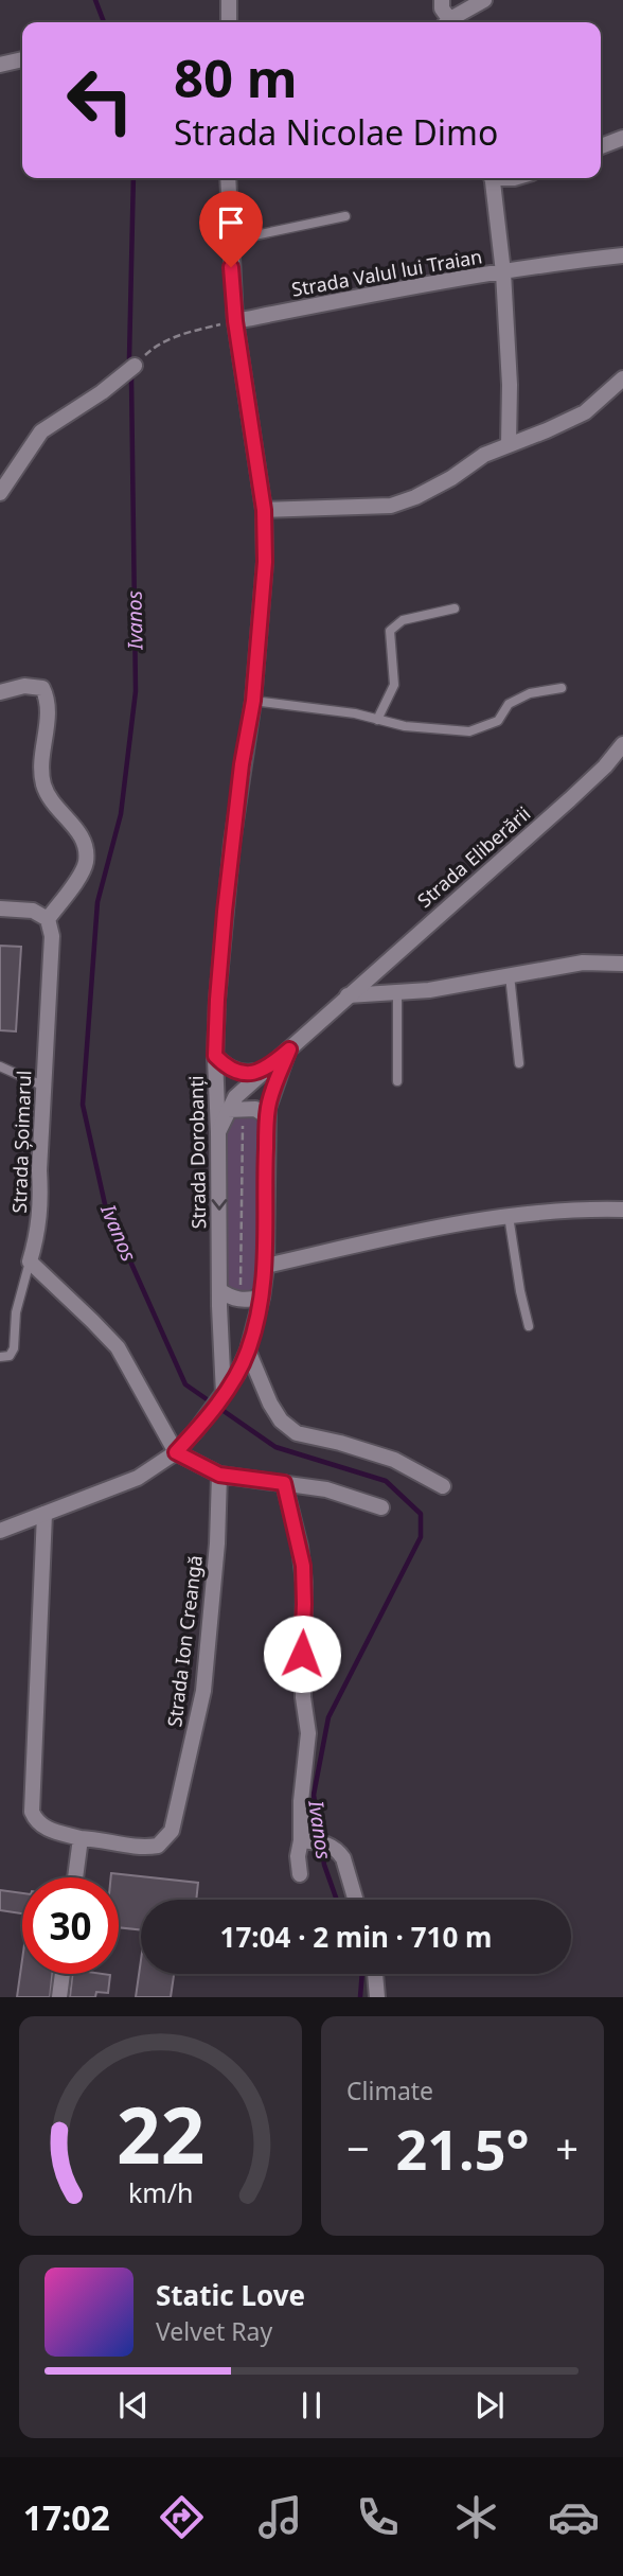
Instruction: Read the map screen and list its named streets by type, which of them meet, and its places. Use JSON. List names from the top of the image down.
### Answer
{
  "streets": {
    "street": [
      "Strada Valul lui Traian",
      "Strada Eliberării",
      "Strada Șoimarul",
      "Strada Dorobanți",
      "Strada Ion Creangă"
    ]
  },
  "crossings": [
    ["Strada Valul lui Traian", "Strada Dorobanți"],
    ["Strada Eliberării", "Strada Dorobanți"]
  ],
  "water": ["Ivanos"],
  "page": {
    "turn": ["80 m", "Strada Nicolae Dimo"],
    "limit": "30",
    "trip": "17:04 · 2 min · 710 m",
    "tile": "Climate",
    "heat": ["−", "21.5°", "+"],
    "song": ["Static Love", "Velvet Ray"],
    "tabs": "17:02",
    "gauge": ["22", "km/h"]
  }
}
